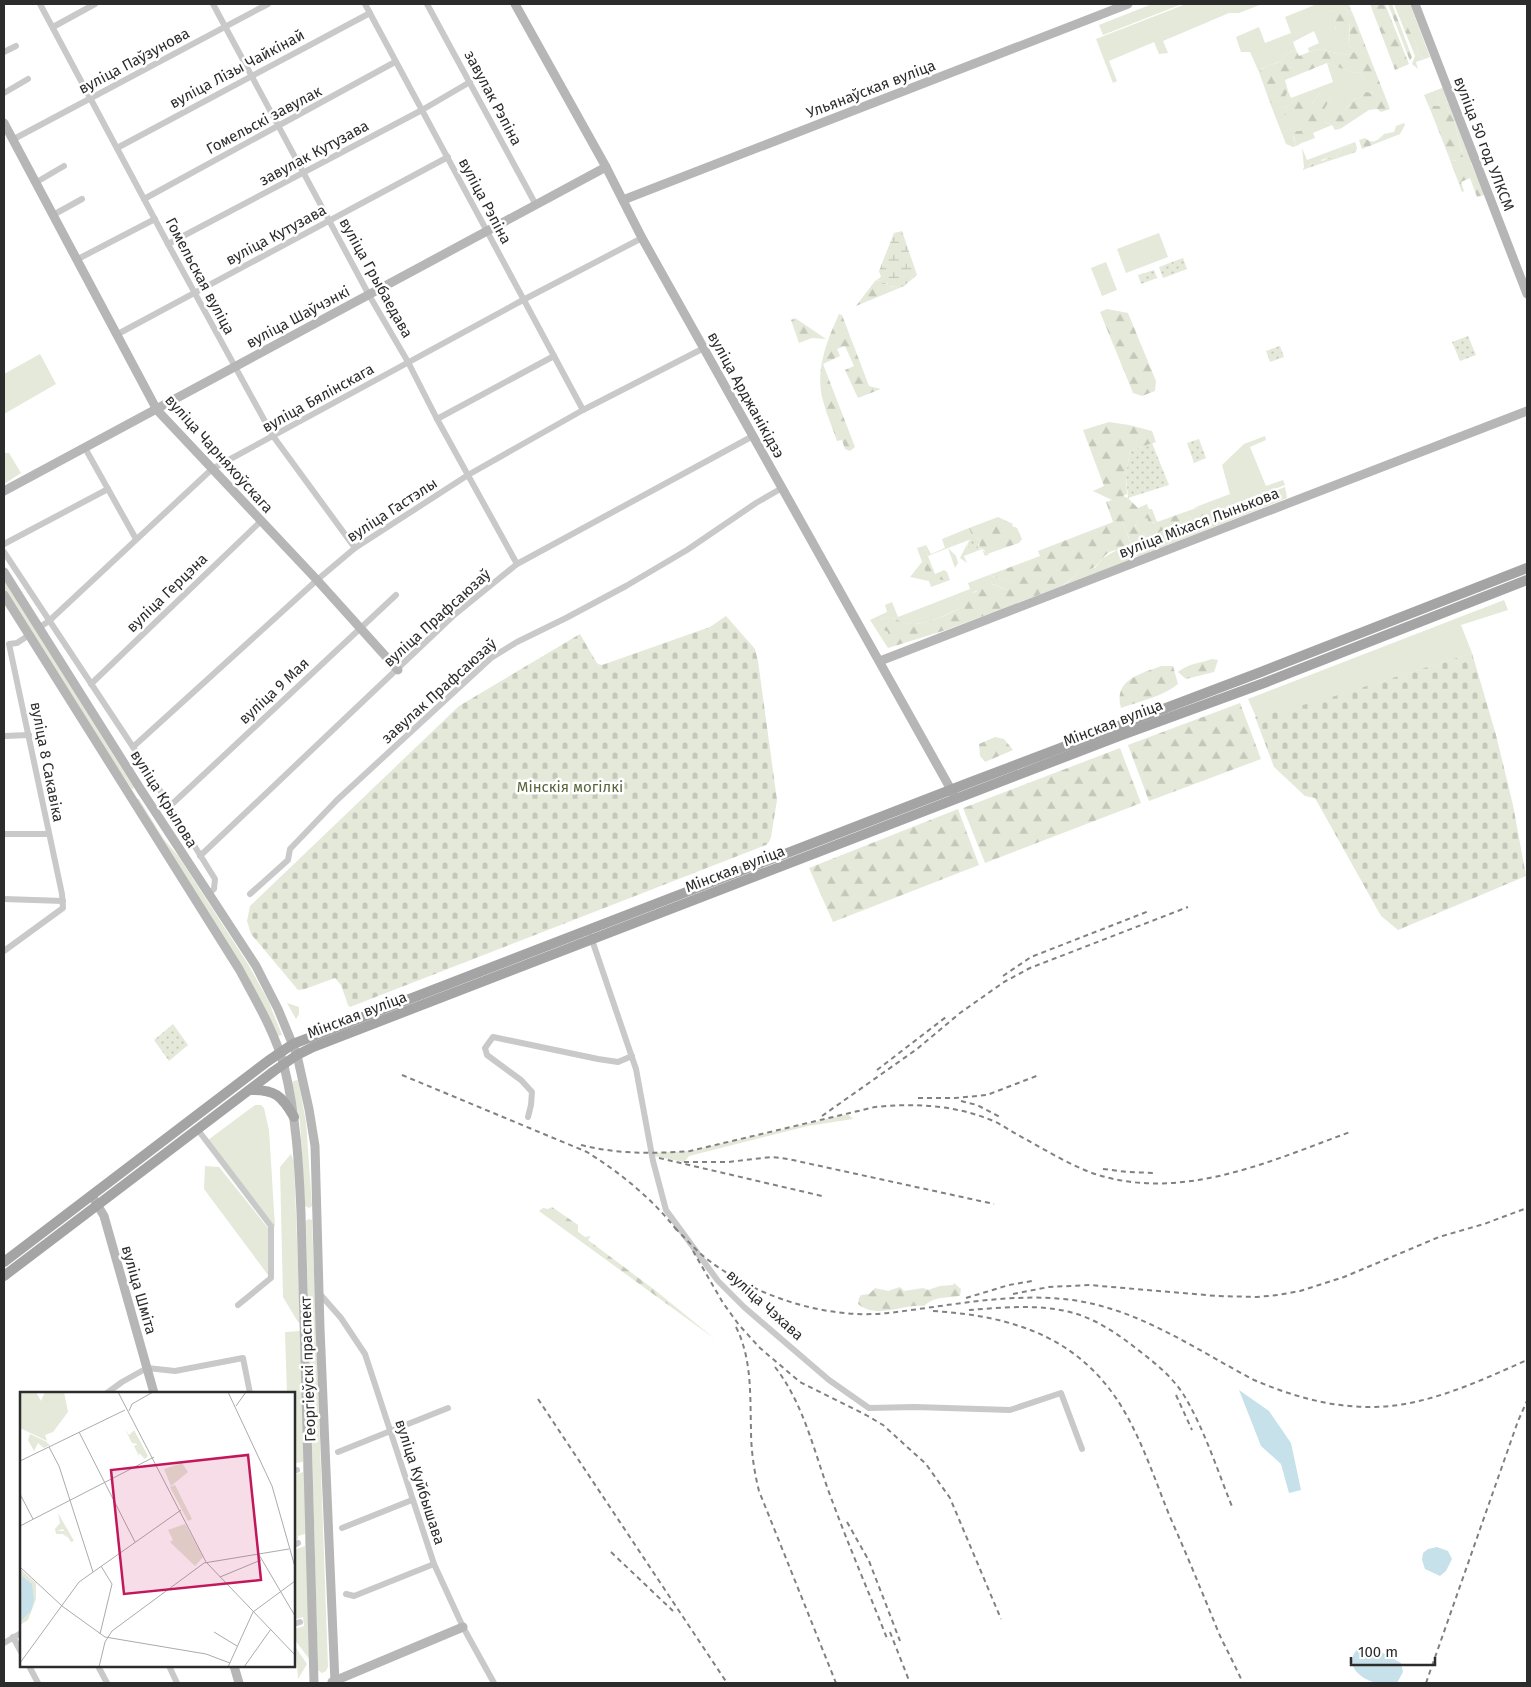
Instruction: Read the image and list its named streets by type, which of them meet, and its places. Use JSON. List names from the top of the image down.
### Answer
{
  "streets": {
    "main road": [
      "Ульянаўская вуліца",
      "вуліца 50 год УЛКСМ",
      "вуліца Шаўчэнкі",
      "вуліца Арджанікідзэ",
      "вуліца Чарняхоўскага",
      "вуліца Міхася Лынькова",
      "Мінская вуліца",
      "вуліца Крылова",
      "вуліца Шміта",
      "Георгіеўскі праспект"
    ],
    "street": [
      "вуліца Паўзунова",
      "вуліца Лізы Чайкінай",
      "завулак Рэпіна",
      "Гомельскі завулак",
      "завулак Кутузава",
      "вуліца Рэпіна",
      "вуліца Кутузава",
      "Гомельская вуліца",
      "вуліца Грыбаедава",
      "вуліца Бялінскага",
      "вуліца Гастэлы",
      "вуліца Герцэна",
      "вуліца Прафсаюзаў",
      "вуліца 9 Мая",
      "завулак Прафсаюзаў",
      "вуліца 8 Сакавіка",
      "вуліца Чэхава",
      "вуліца Куйбышава"
    ]
  },
  "crossings": [
    ["вуліца Паўзунова", "Гомельская вуліца"],
    ["вуліца Паўзунова", "вуліца Грыбаедава"],
    ["вуліца Паўзунова", "вуліца Чарняхоўскага"],
    ["вуліца Лізы Чайкінай", "вуліца Рэпіна"],
    ["вуліца Лізы Чайкінай", "Гомельская вуліца"],
    ["вуліца Лізы Чайкінай", "вуліца Грыбаедава"],
    ["Ульянаўская вуліца", "вуліца Арджанікідзэ"],
    ["завулак Рэпіна", "завулак Кутузава"],
    ["завулак Рэпіна", "вуліца Шаўчэнкі"],
    ["Гомельскі завулак", "вуліца Рэпіна"],
    ["Гомельскі завулак", "Гомельская вуліца"],
    ["Гомельскі завулак", "вуліца Грыбаедава"],
    ["завулак Кутузава", "вуліца Рэпіна"],
    ["завулак Кутузава", "Гомельская вуліца"],
    ["завулак Кутузава", "вуліца Грыбаедава"],
    ["вуліца Рэпіна", "вуліца Кутузава"],
    ["вуліца Рэпіна", "вуліца Шаўчэнкі"],
    ["вуліца Рэпіна", "вуліца Бялінскага"],
    ["вуліца Рэпіна", "вуліца Гастэлы"],
    ["вуліца Кутузава", "Гомельская вуліца"],
    ["вуліца Кутузава", "вуліца Грыбаедава"],
    ["вуліца Кутузава", "вуліца Чарняхоўскага"],
    ["Гомельская вуліца", "вуліца Шаўчэнкі"],
    ["Гомельская вуліца", "вуліца Бялінскага"],
    ["Гомельская вуліца", "вуліца Гастэлы"],
    ["вуліца Грыбаедава", "вуліца Шаўчэнкі"],
    ["вуліца Грыбаедава", "вуліца Бялінскага"],
    ["вуліца Грыбаедава", "вуліца Гастэлы"],
    ["вуліца Грыбаедава", "вуліца Прафсаюзаў"],
    ["вуліца Шаўчэнкі", "вуліца Арджанікідзэ"],
    ["вуліца Шаўчэнкі", "вуліца Чарняхоўскага"],
    ["вуліца Арджанікідзэ", "вуліца Бялінскага"],
    ["вуліца Арджанікідзэ", "вуліца Гастэлы"],
    ["вуліца Арджанікідзэ", "вуліца Міхася Лынькова"],
    ["вуліца Арджанікідзэ", "вуліца Прафсаюзаў"],
    ["вуліца Арджанікідзэ", "завулак Прафсаюзаў"],
    ["вуліца Арджанікідзэ", "Мінская вуліца"],
    ["вуліца Бялінскага", "вуліца Чарняхоўскага"],
    ["вуліца Бялінскага", "вуліца Крылова"],
    ["вуліца Чарняхоўскага", "вуліца Гастэлы"],
    ["вуліца Чарняхоўскага", "вуліца Герцэна"],
    ["вуліца Чарняхоўскага", "вуліца Прафсаюзаў"],
    ["вуліца Чарняхоўскага", "вуліца 9 Мая"],
    ["Мінская вуліца", "вуліца Крылова"],
    ["Мінская вуліца", "вуліца Шміта"],
    ["Мінская вуліца", "вуліца Чэхава"],
    ["Мінская вуліца", "Георгіеўскі праспект"],
    ["вуліца 8 Сакавіка", "вуліца Крылова"],
    ["вуліца Крылова", "Георгіеўскі праспект"],
    ["Георгіеўскі праспект", "вуліца Куйбышава"]
  ],
  "parks": ["Мінскія могілкі"],
  "scale_bar": "100 m"
}
